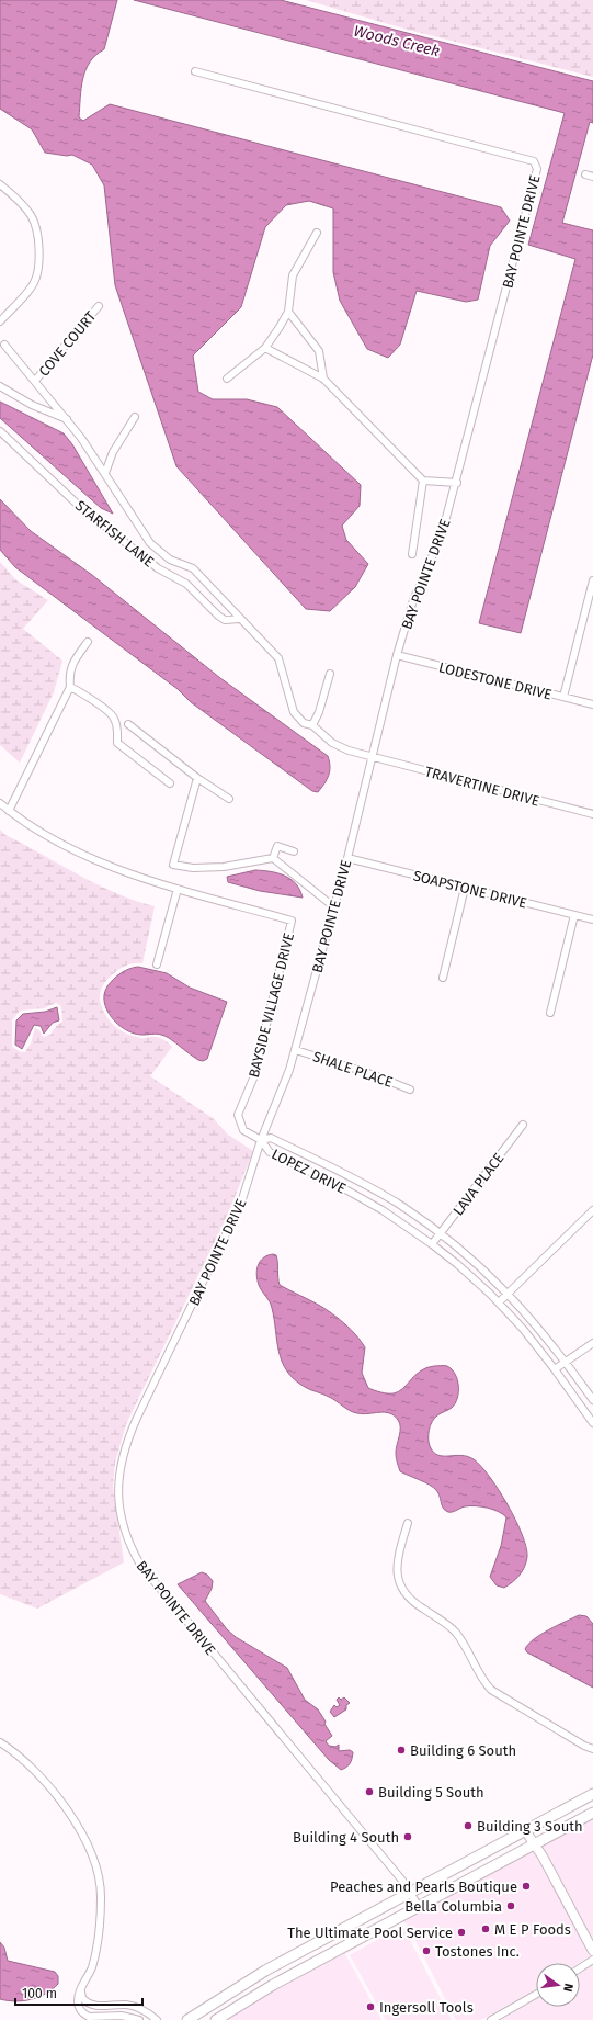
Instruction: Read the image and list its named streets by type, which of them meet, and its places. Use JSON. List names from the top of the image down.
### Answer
{
  "streets": {
    "street": [
      "BAY POINTE DRIVE",
      "COVE COURT",
      "STARFISH LANE",
      "LODESTONE DRIVE",
      "TRAVERTINE DRIVE",
      "SOAPSTONE DRIVE",
      "BAYSIDE VILLAGE DRIVE",
      "SHALE PLACE",
      "LOPEZ DRIVE",
      "LAVA PLACE"
    ]
  },
  "crossings": [
    ["BAY POINTE DRIVE", "LODESTONE DRIVE"],
    ["BAY POINTE DRIVE", "TRAVERTINE DRIVE"],
    ["BAY POINTE DRIVE", "SOAPSTONE DRIVE"],
    ["BAY POINTE DRIVE", "BAYSIDE VILLAGE DRIVE"],
    ["BAY POINTE DRIVE", "SHALE PLACE"],
    ["BAY POINTE DRIVE", "LOPEZ DRIVE"],
    ["COVE COURT", "TRAVERTINE DRIVE"],
    ["STARFISH LANE", "TRAVERTINE DRIVE"],
    ["BAYSIDE VILLAGE DRIVE", "LOPEZ DRIVE"],
    ["LOPEZ DRIVE", "LAVA PLACE"]
  ],
  "water": ["Woods Creek"],
  "places": [
    "Building 6 South",
    "Building 5 South",
    "Building 3 South",
    "Building 4 South",
    "Peaches and Pearls Boutique",
    "Bella Columbia",
    "M E P Foods",
    "The Ultimate Pool Service",
    "Tostones Inc.",
    "Ingersoll Tools"
  ],
  "scale_bar": "100 m",
  "north": "right"
}
